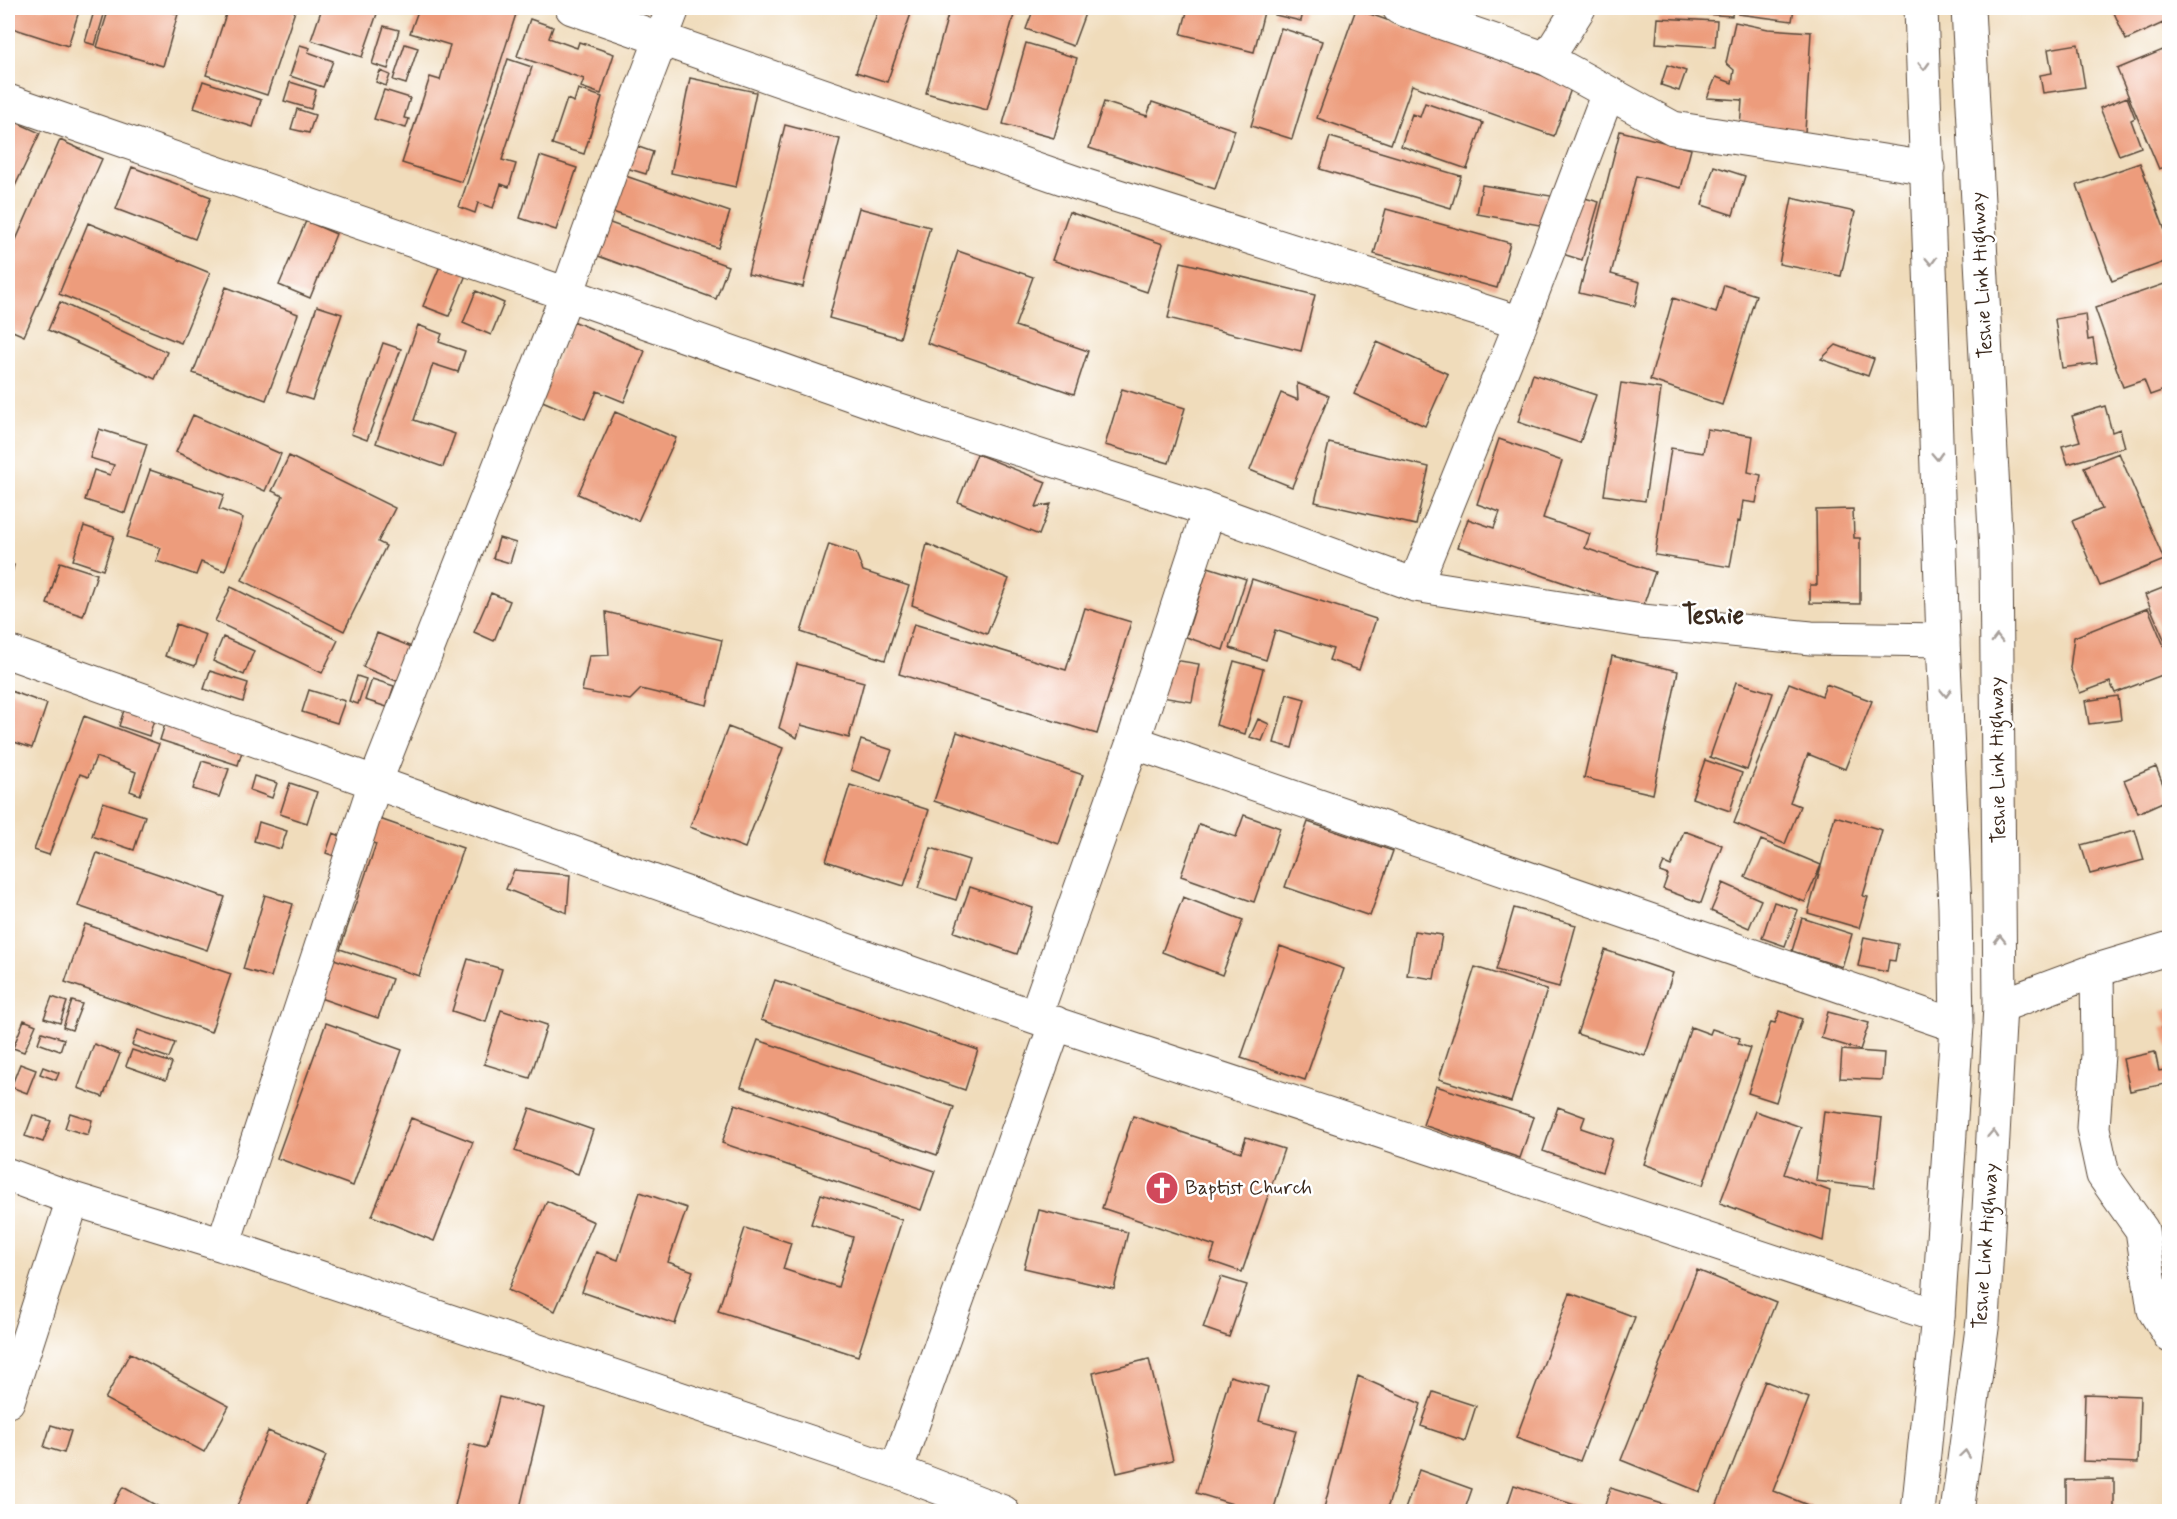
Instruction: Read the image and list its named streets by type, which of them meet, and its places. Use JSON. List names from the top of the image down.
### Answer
{
  "streets": {
    "street": ["Teshie Link Highway"]
  },
  "districts": ["Teshie"],
  "places": {
    "church": ["Baptist Church"]
  }
}
